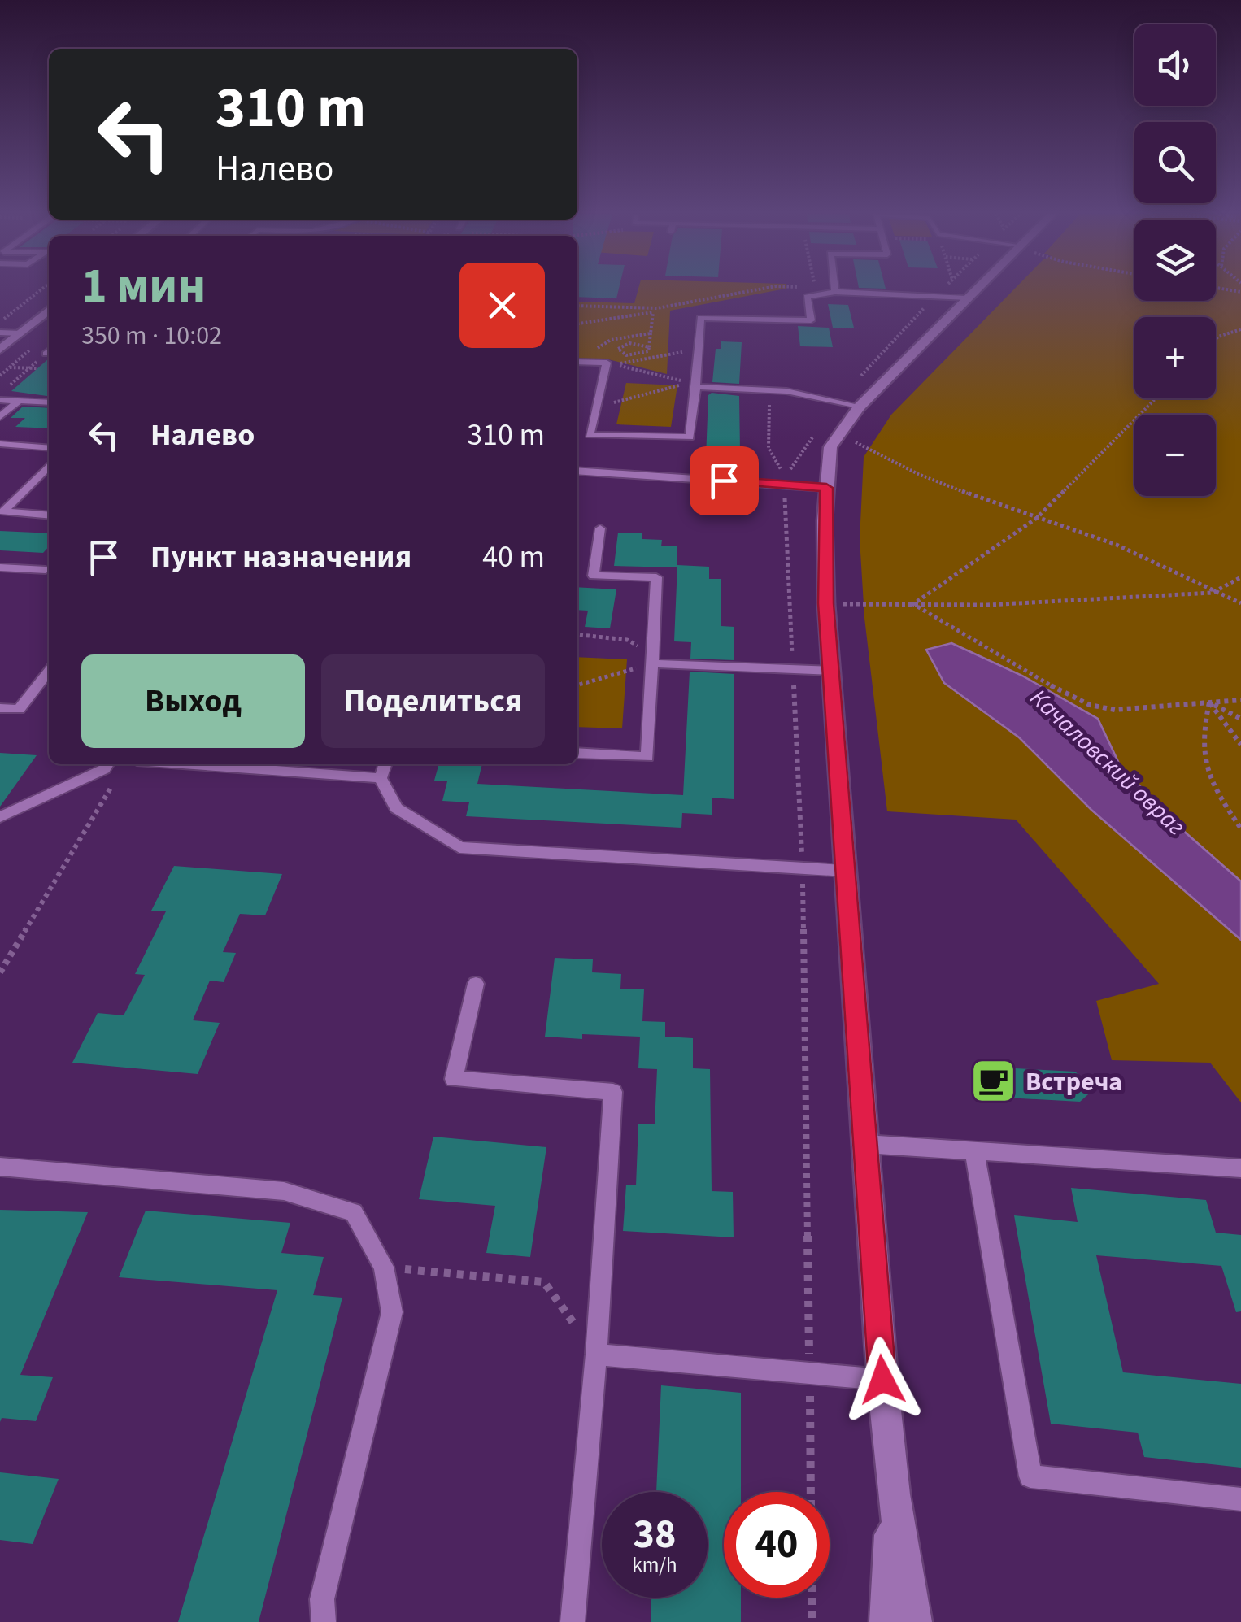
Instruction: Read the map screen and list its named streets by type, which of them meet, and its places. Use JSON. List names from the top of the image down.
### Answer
{
  "water": ["Качаловский овраг"],
  "places": {
    "cafe": ["Встреча"]
  },
  "page": {
    "map_buttons": ["+", "−"],
    "turn": ["310 m", "Налево"],
    "heading": ["1 мин", "350 m · 10:02"],
    "list": [
      {
        "name": "Налево",
        "value": "310 m"
      },
      {
        "name": "Пункт назначения",
        "value": "40 m"
      }
    ],
    "buttons": ["Выход", "Поделиться"],
    "speed": "38 km/h",
    "limit": "40"
  }
}
